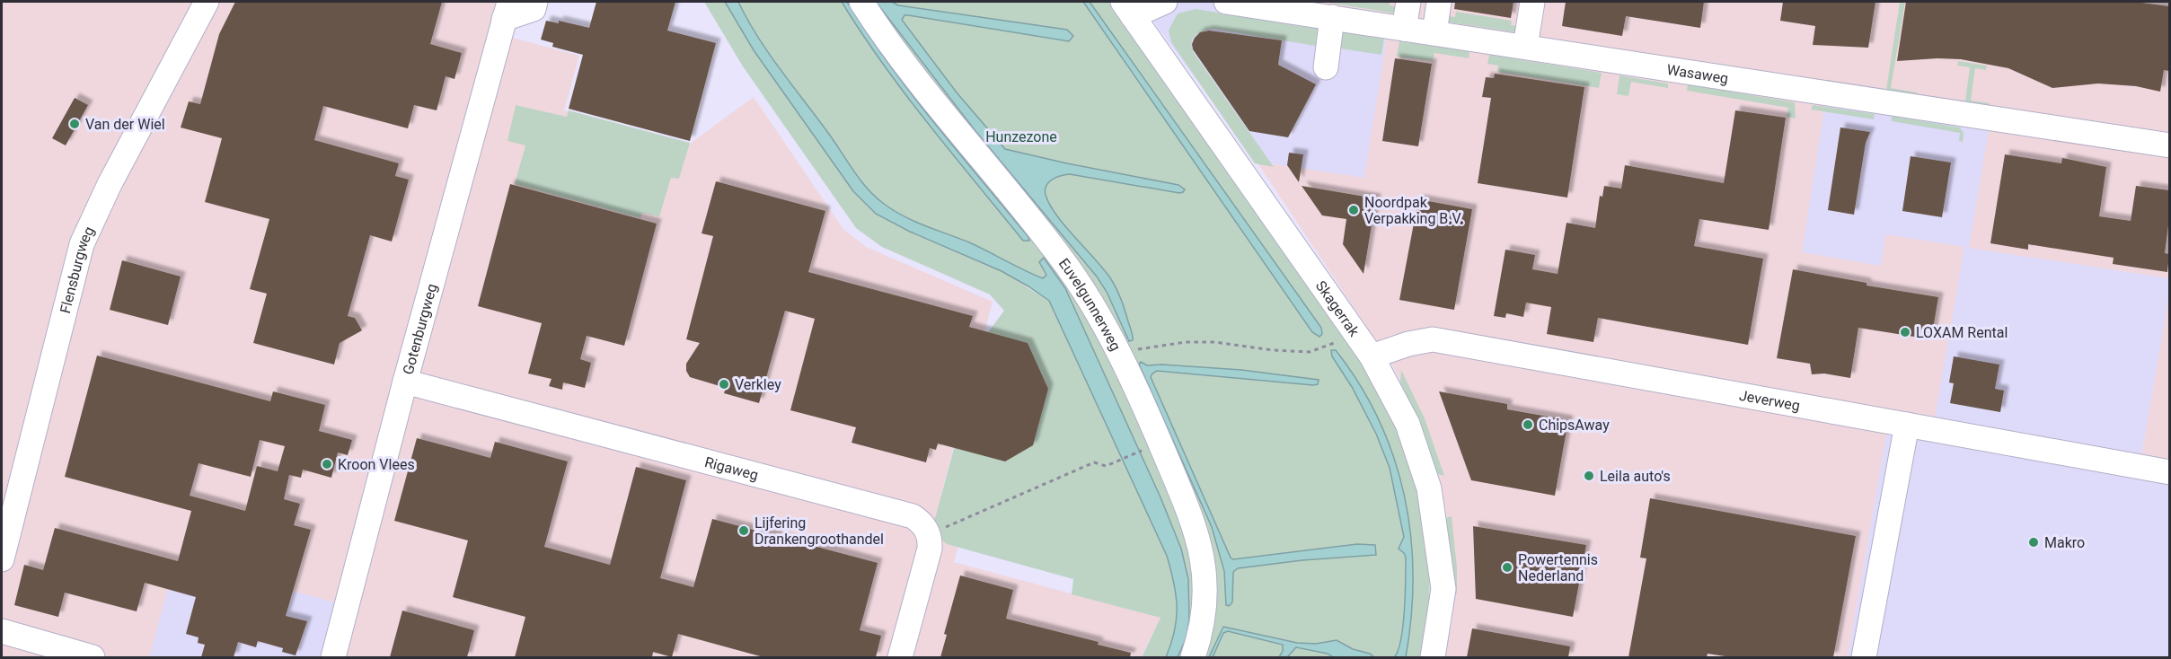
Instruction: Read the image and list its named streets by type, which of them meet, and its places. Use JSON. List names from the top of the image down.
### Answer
{
  "streets": {
    "street": [
      "Wasaweg",
      "Flensburgweg",
      "Euvelgunnerweg",
      "Skagerrak",
      "Gotenburgweg",
      "Jeverweg",
      "Rigaweg"
    ]
  },
  "crossings": [
    ["Skagerrak", "Jeverweg"],
    ["Gotenburgweg", "Rigaweg"]
  ],
  "parks": ["Hunzezone"],
  "places": [
    "Van der Wiel",
    "Noordpak Verpakking B.V.",
    "LOXAM Rental",
    "Verkley",
    "ChipsAway",
    "Kroon Vlees",
    "Leila auto's",
    "Lijfering Drankengroothandel",
    "Makro",
    "Powertennis Nederland"
  ]
}
